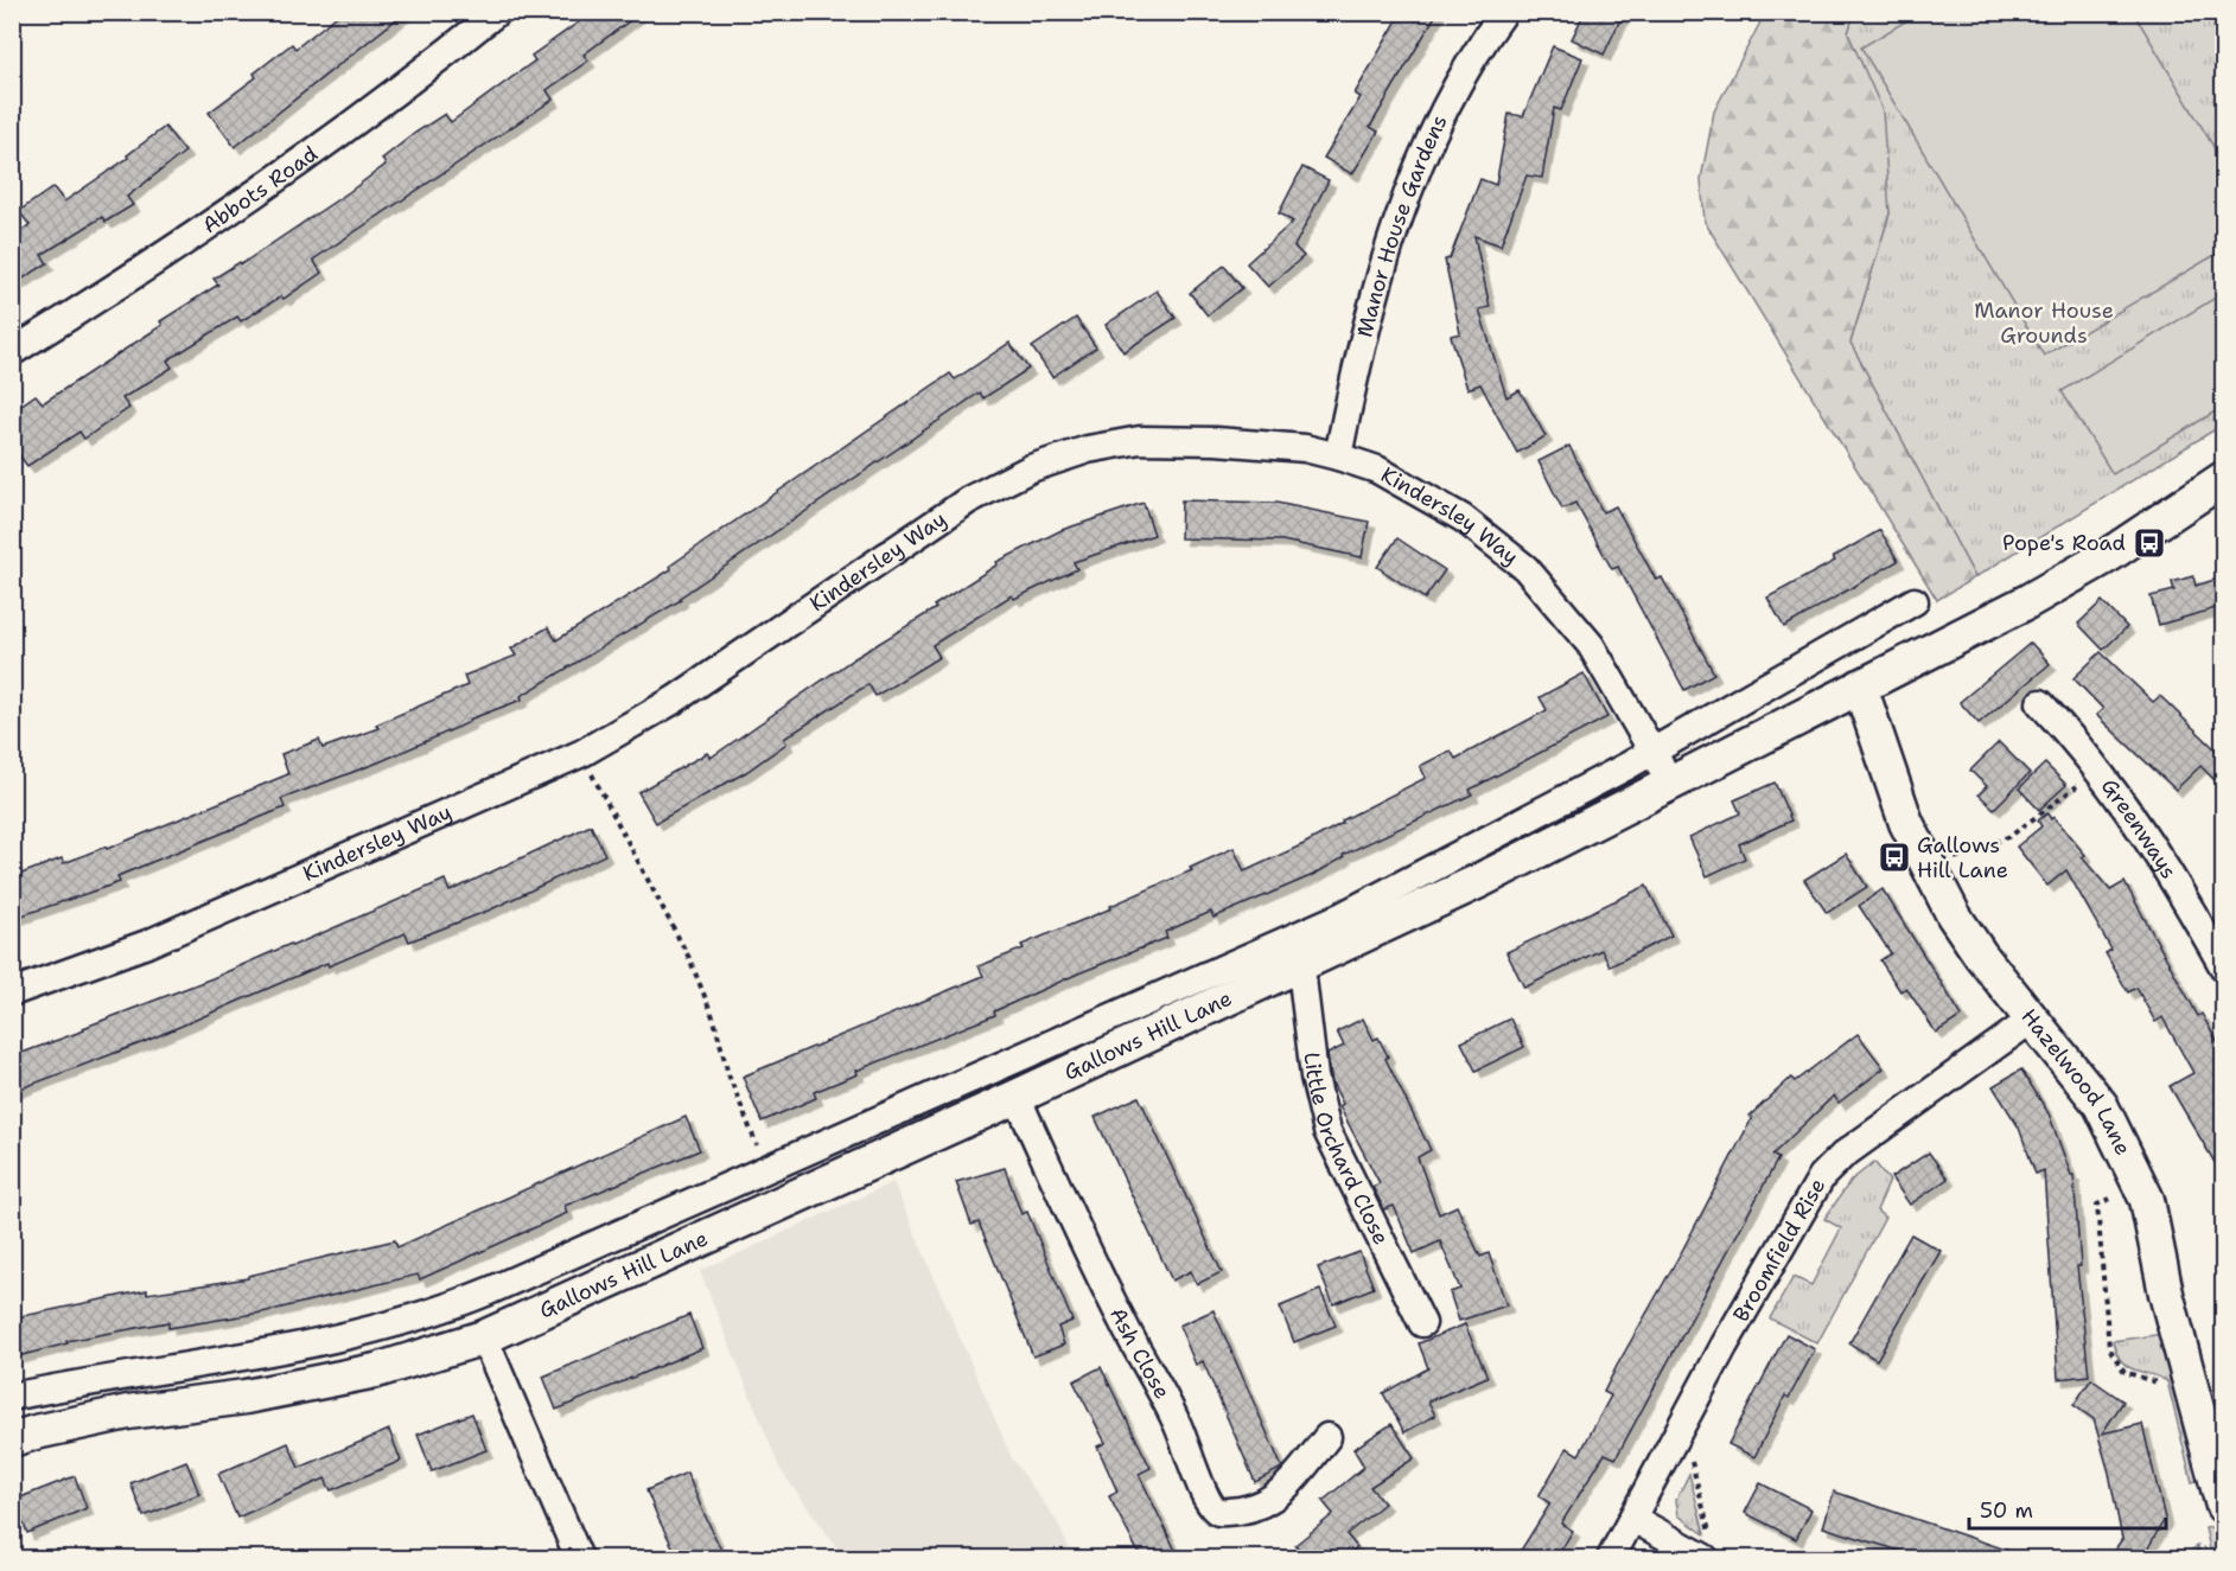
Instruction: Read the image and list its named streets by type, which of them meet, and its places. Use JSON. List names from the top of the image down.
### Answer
{
  "streets": {
    "street": [
      "Abbots Road",
      "Manor House Gardens",
      "Kindersley Way",
      "Greenways",
      "Gallows Hill Lane",
      "Hazelwood Lane",
      "Little Orchard Close",
      "Broomfield Rise",
      "Ash Close"
    ]
  },
  "crossings": [
    ["Manor House Gardens", "Kindersley Way"],
    ["Kindersley Way", "Gallows Hill Lane"],
    ["Gallows Hill Lane", "Hazelwood Lane"],
    ["Gallows Hill Lane", "Little Orchard Close"],
    ["Gallows Hill Lane", "Ash Close"],
    ["Hazelwood Lane", "Broomfield Rise"]
  ],
  "parks": ["Manor House Grounds"],
  "places": {
    "bus stop": ["Pope's Road", "Gallows Hill Lane"]
  },
  "scale_bar": "50 m"
}
